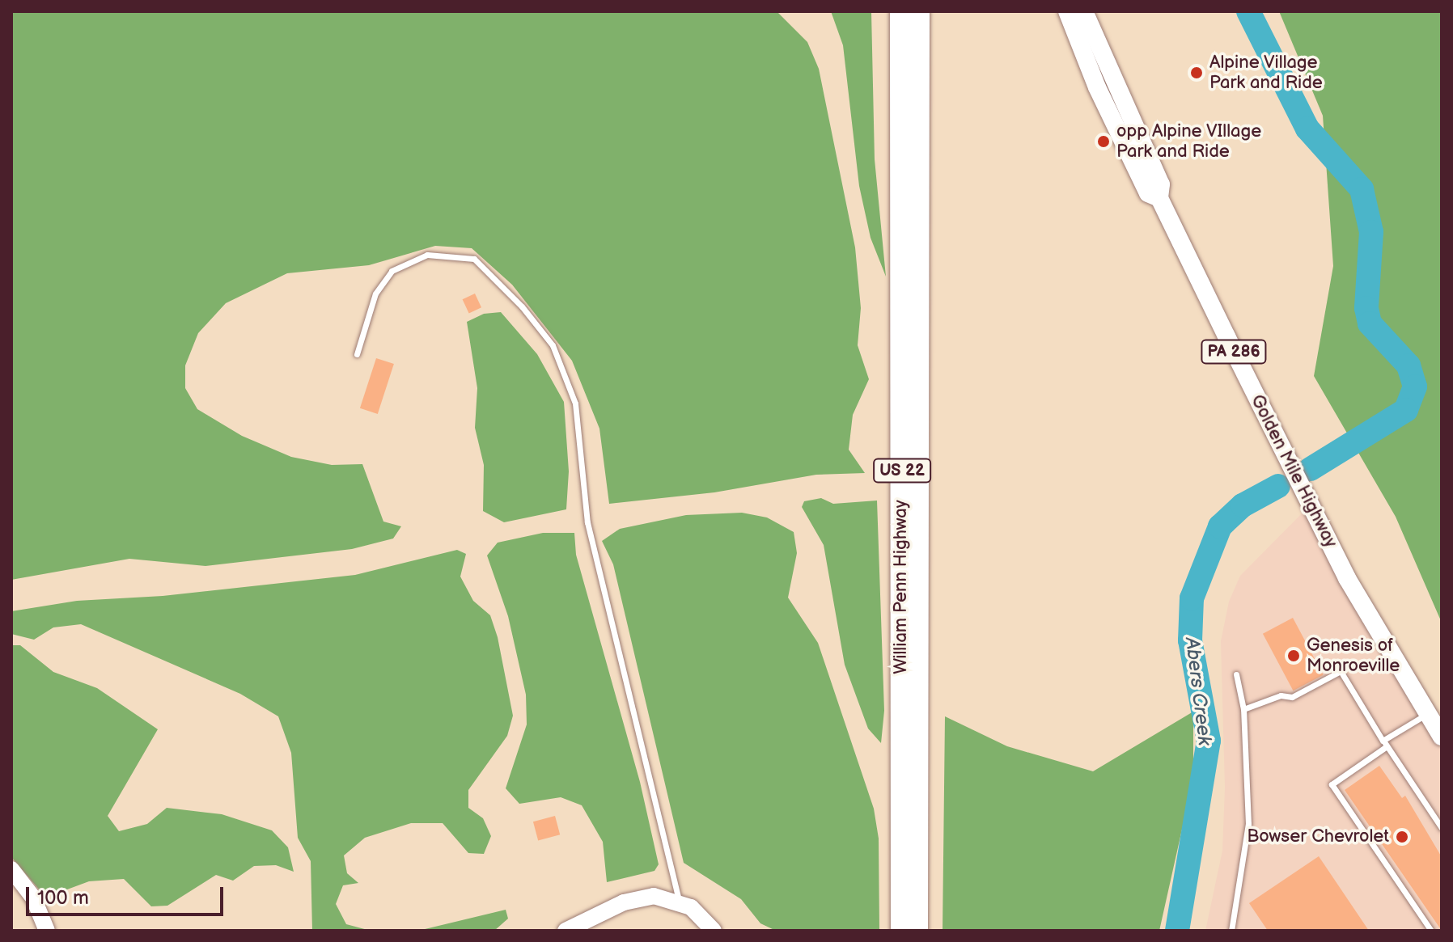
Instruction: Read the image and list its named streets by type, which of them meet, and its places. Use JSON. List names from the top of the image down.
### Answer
{
  "streets": {
    "highway": ["US 22", "William Penn Highway"],
    "main road": ["PA 286", "Golden Mile Highway"]
  },
  "water": ["Abers Creek"],
  "places": [
    "Alpine Village Park and Ride",
    "opp Alpine VIllage Park and Ride",
    "Genesis of Monroeville",
    "Bowser Chevrolet"
  ],
  "scale_bar": "100 m"
}
